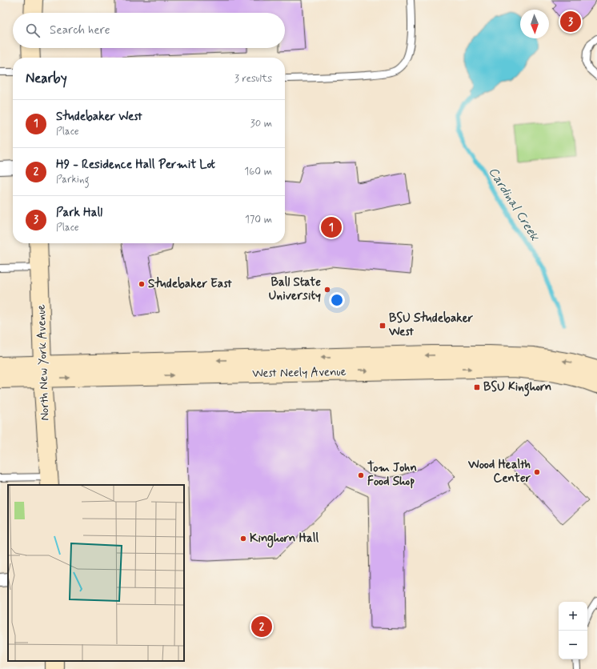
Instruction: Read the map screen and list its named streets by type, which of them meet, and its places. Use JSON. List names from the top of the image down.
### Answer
{
  "streets": {
    "street": ["North New York Avenue", "West Neely Avenue"]
  },
  "crossings": [
    ["North New York Avenue", "West Neely Avenue"]
  ],
  "water": ["Cardinal Creek"],
  "places": {
    "other": [
      "Studebaker East",
      "Ball State University",
      "Wood Health Center",
      "Tom John Food Shop",
      "Kinghorn Hall"
    ],
    "transit": ["BSU Studebaker West", "BSU Kinghorn"]
  },
  "north": "bottom",
  "page": {
    "pins": ["3", "1", "2"],
    "search": "Search here",
    "heading": ["Nearby", "3 results"],
    "list": [
      {
        "mark": "1",
        "name": "Studebaker West",
        "note": "Place",
        "value": "30 m"
      },
      {
        "mark": "2",
        "name": "H9 - Residence Hall Permit Lot",
        "note": "Parking",
        "value": "160 m"
      },
      {
        "mark": "3",
        "name": "Park Hall",
        "note": "Place",
        "value": "170 m"
      }
    ],
    "map_buttons": ["+", "−"]
  }
}
